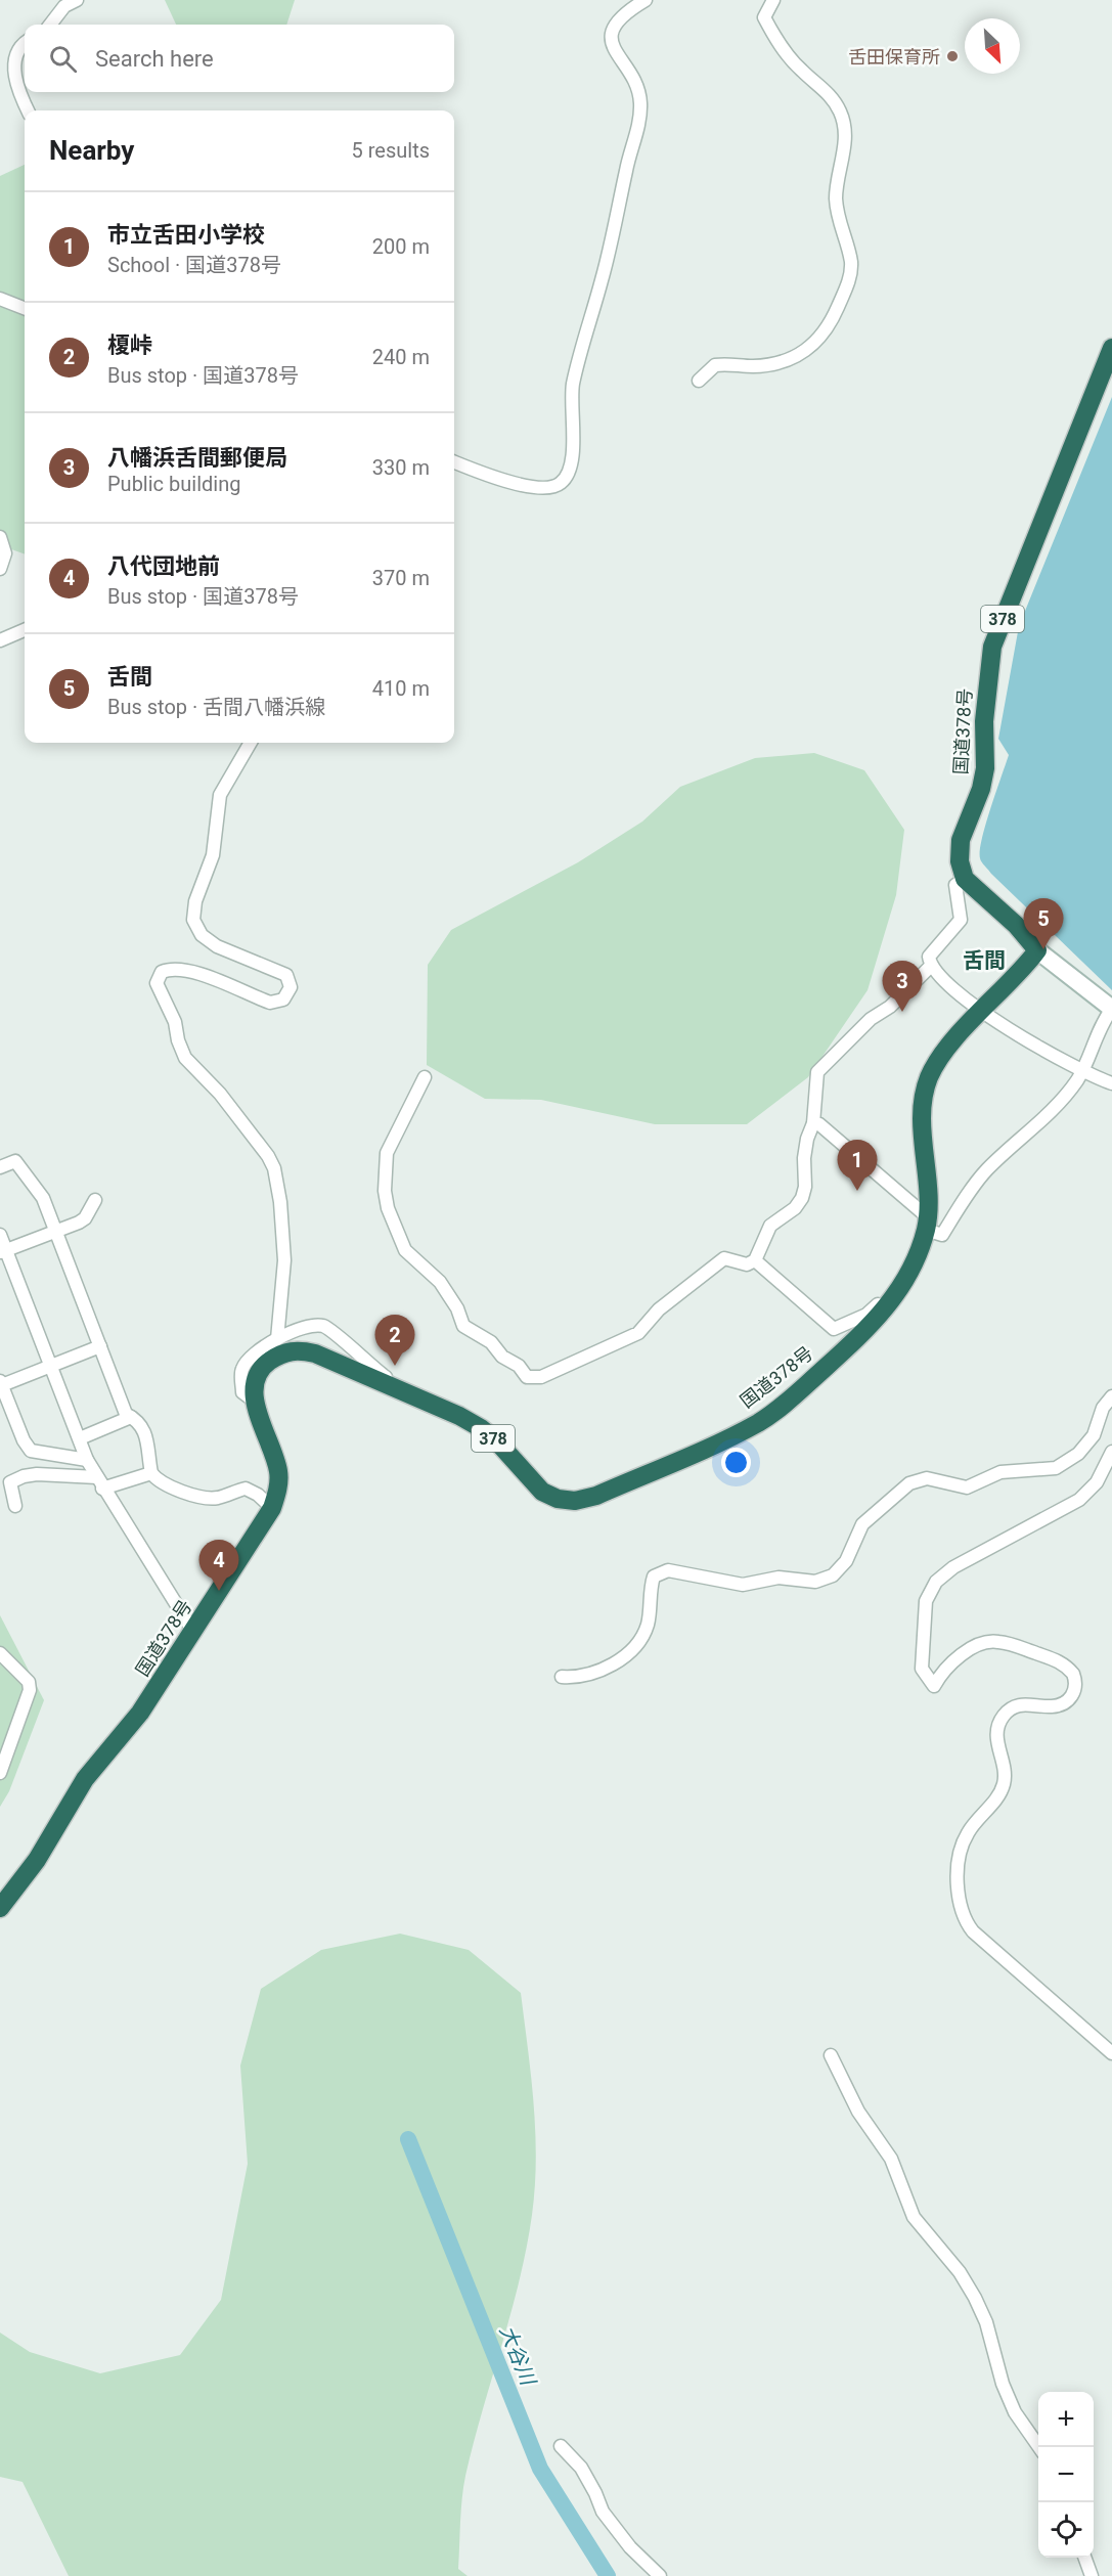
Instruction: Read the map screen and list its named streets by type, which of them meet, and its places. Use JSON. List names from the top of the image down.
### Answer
{
  "streets": {
    "highway": ["378", "国道378号"]
  },
  "districts": ["舌間"],
  "water": ["大谷川"],
  "places": ["舌田保育所"],
  "north": "bottom right",
  "page": {
    "search": "Search here",
    "heading": ["Nearby", "5 results"],
    "list": [
      {
        "mark": "1",
        "name": "市立舌田小学校",
        "note": "School · 国道378号",
        "value": "200 m"
      },
      {
        "mark": "2",
        "name": "榎峠",
        "note": "Bus stop · 国道378号",
        "value": "240 m"
      },
      {
        "mark": "3",
        "name": "八幡浜舌間郵便局",
        "note": "Public building",
        "value": "330 m"
      },
      {
        "mark": "4",
        "name": "八代団地前",
        "note": "Bus stop · 国道378号",
        "value": "370 m"
      },
      {
        "mark": "5",
        "name": "舌間",
        "note": "Bus stop · 舌間八幡浜線",
        "value": "410 m"
      }
    ],
    "pins": [
      "5",
      "3",
      "1",
      "2",
      "4"
    ],
    "map_buttons": ["+", "−"]
  }
}
